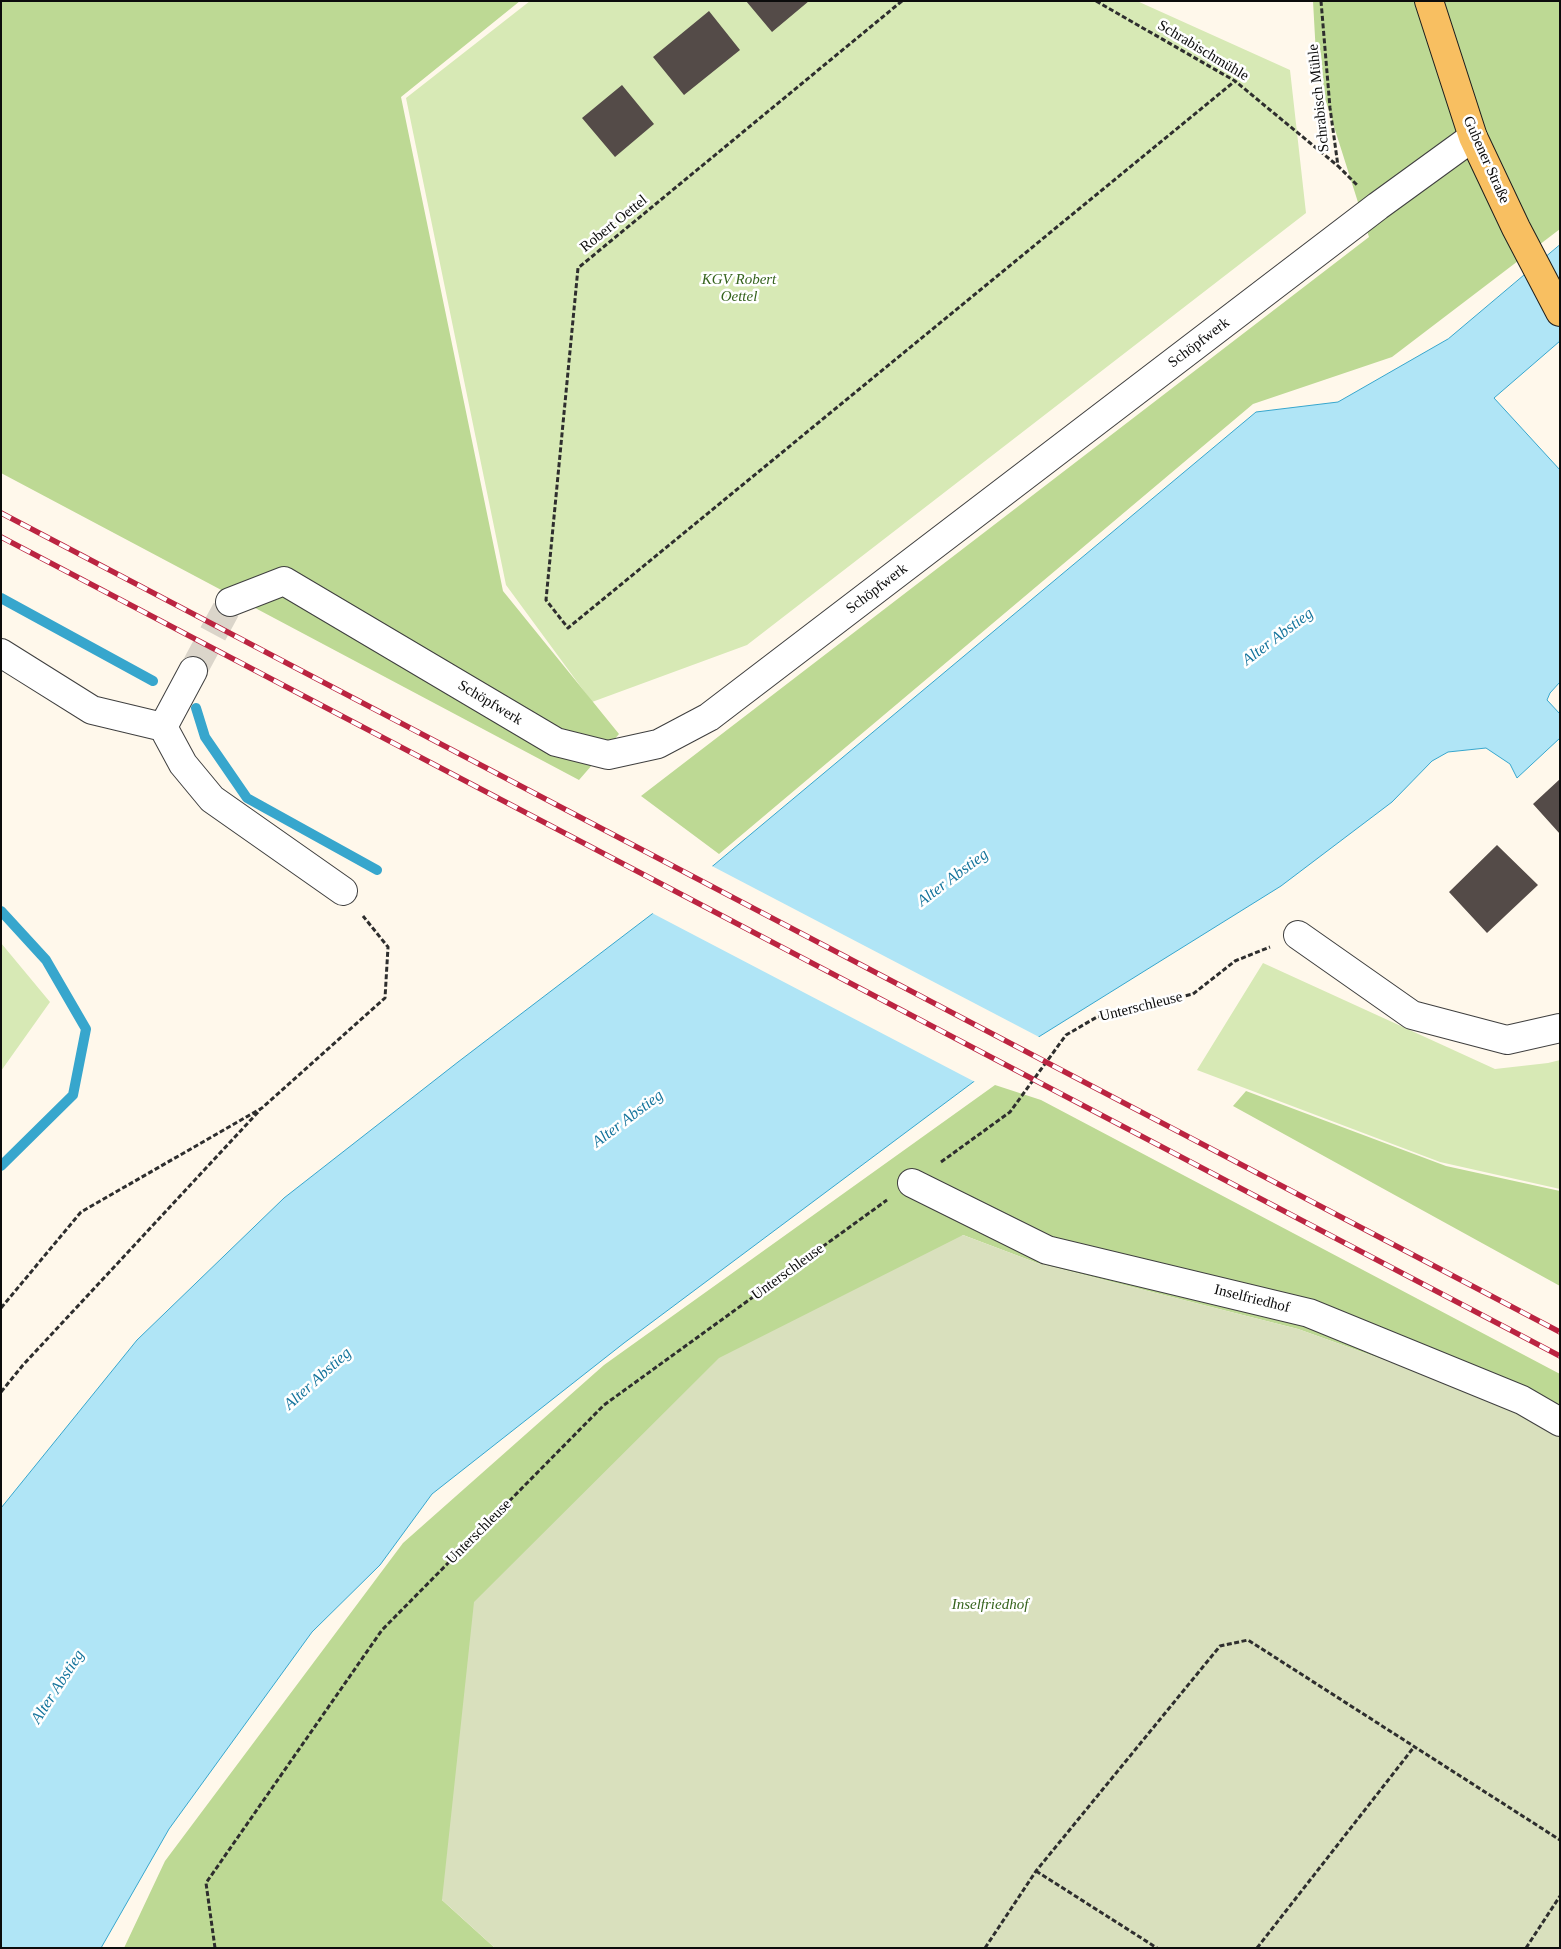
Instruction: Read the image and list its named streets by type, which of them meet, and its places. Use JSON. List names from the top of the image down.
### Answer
{
  "streets": {
    "main road": ["Gubener Straße"],
    "street": ["Schöpfwerk", "Inselfriedhof"],
    "path": [
      "Schrabischmühle",
      "Schrabisch Mühle",
      "Robert Oettel",
      "Unterschleuse"
    ]
  },
  "crossings": [
    ["Schrabischmühle", "Schrabisch Mühle"],
    ["Schrabischmühle", "Robert Oettel"],
    ["Schrabisch Mühle", "Schöpfwerk"],
    ["Gubener Straße", "Schöpfwerk"],
    ["Unterschleuse", "Inselfriedhof"]
  ],
  "water": ["Alter Abstieg"],
  "parks": ["KGV Robert Oettel", "Inselfriedhof"]
}
